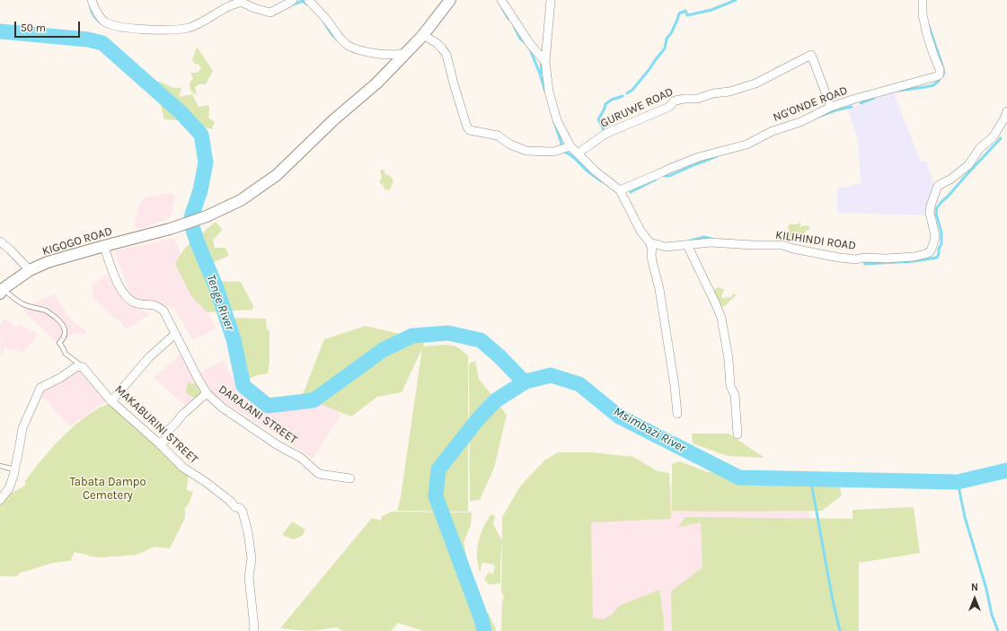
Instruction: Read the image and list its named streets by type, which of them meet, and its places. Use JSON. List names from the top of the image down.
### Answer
{
  "streets": {
    "street": [
      "NG'ONDE ROAD",
      "GURUWE ROAD",
      "KILIHINDI ROAD",
      "KIGOGO ROAD",
      "DARAJANI STREET",
      "MAKABURINI STREET"
    ]
  },
  "crossings": [
    ["NG'ONDE ROAD", "GURUWE ROAD"],
    ["KIGOGO ROAD", "DARAJANI STREET"]
  ],
  "water": ["Tenge River", "Msimbazi River"],
  "parks": ["Tabata Dampo Cemetery"],
  "scale_bar": "50 m",
  "north": "top"
}
